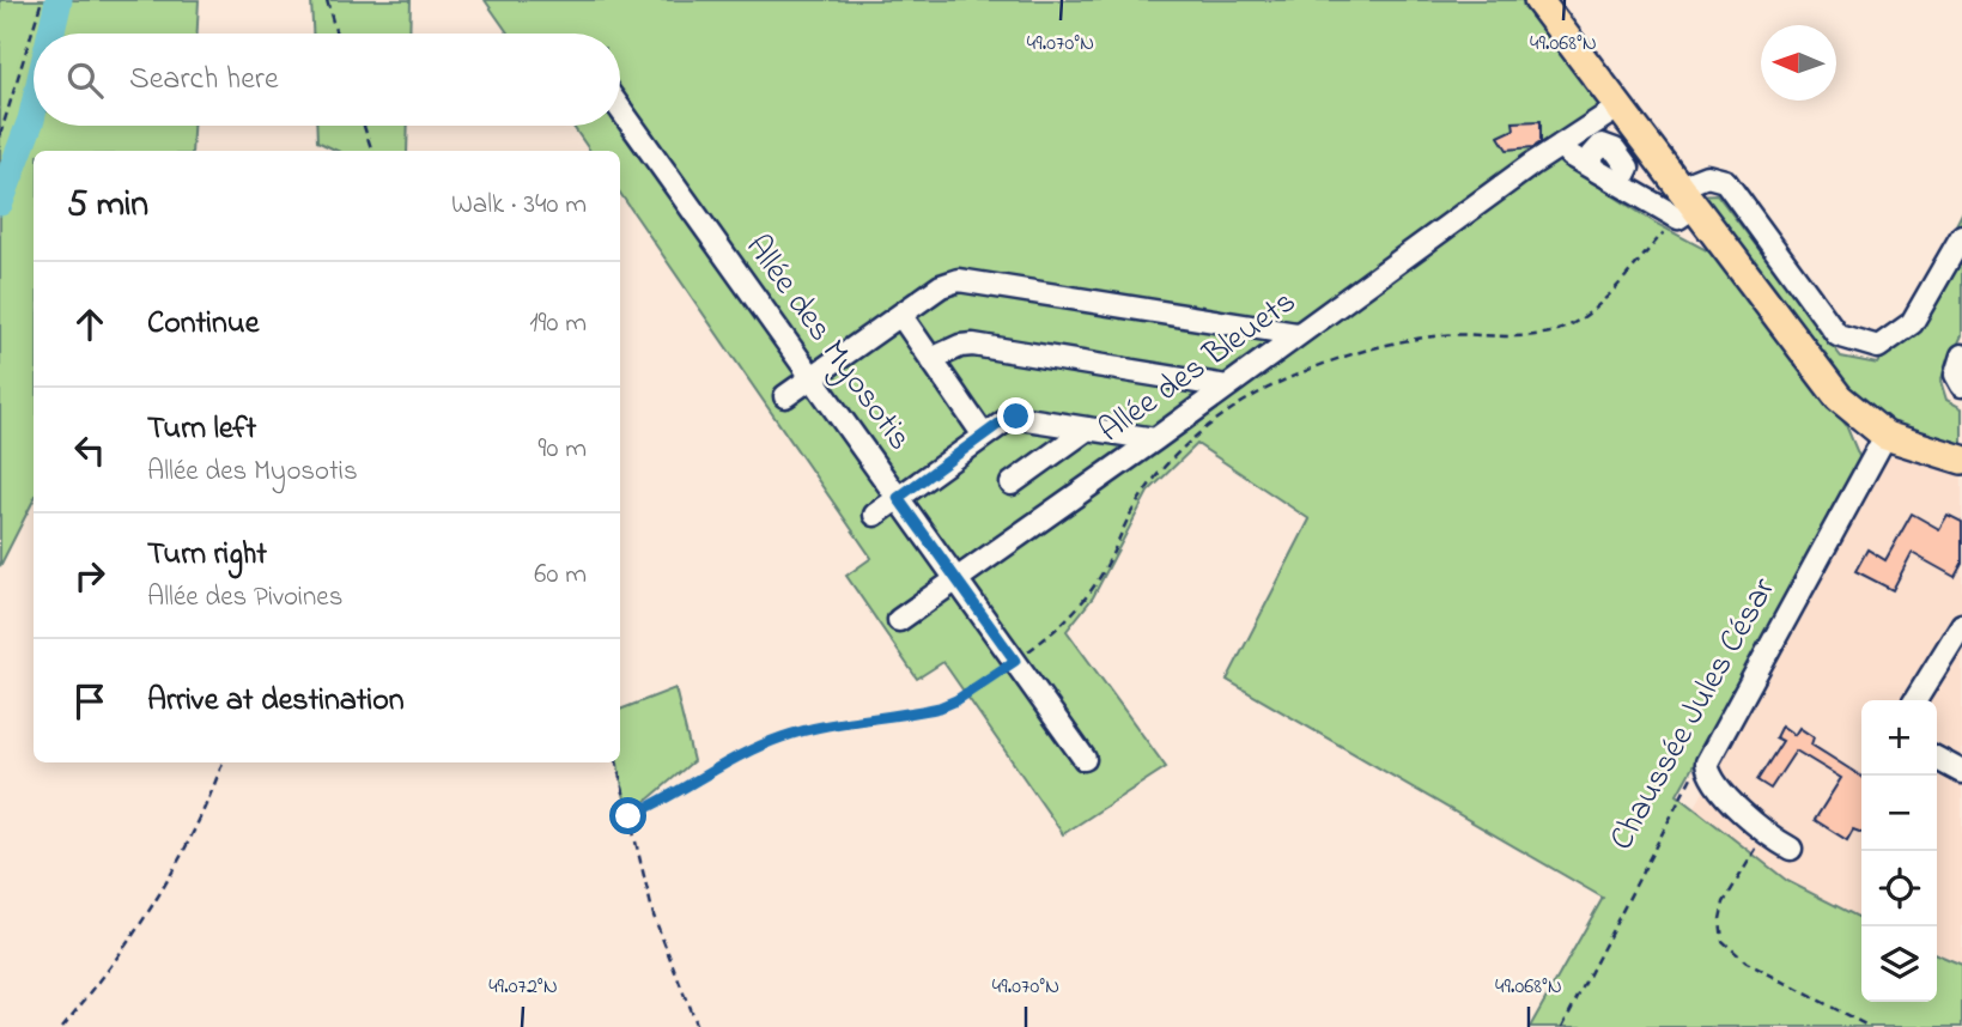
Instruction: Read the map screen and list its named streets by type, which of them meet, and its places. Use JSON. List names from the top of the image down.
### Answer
{
  "streets": {
    "street": ["Allée des Myosotis", "Allée des Bleuets", "Chaussée Jules César"]
  },
  "crossings": [
    ["Allée des Myosotis", "Allée des Bleuets"]
  ],
  "north": "left",
  "page": {
    "search": "Search here",
    "heading": ["5 min", "Walk · 340 m"],
    "list": [
      ["Continue", "190 m"],
      ["Turn left", "Allée des Myosotis", "90 m"],
      ["Turn right", "Allée des Pivoines", "60 m"],
      "Arrive at destination"
    ],
    "map_buttons": ["+", "−"]
  },
  "coordinates": ["49.070°N", "49.068°N", "49.072°N"]
}
